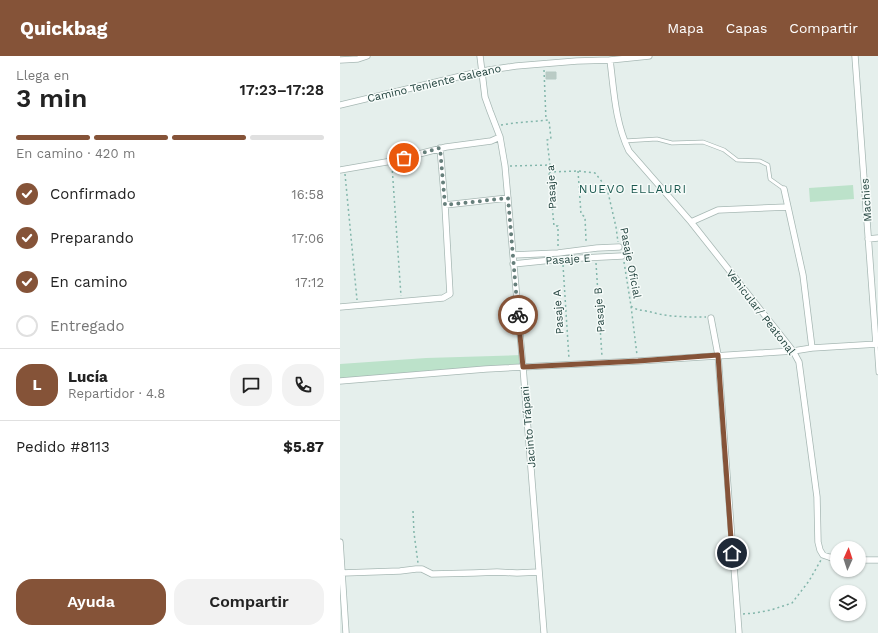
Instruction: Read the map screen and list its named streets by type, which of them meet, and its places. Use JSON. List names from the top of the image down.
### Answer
{
  "streets": {
    "street": [
      "Camino Teniente Galeano",
      "Machies",
      "Pasaje E",
      "Vehicular/ Peatonal",
      "Jacinto Trápani"
    ],
    "path": [
      "Pasaje a",
      "Pasaje Oficial",
      "Pasaje B",
      "Pasaje A"
    ]
  },
  "crossings": [
    ["Camino Teniente Galeano", "Vehicular/ Peatonal"],
    ["Camino Teniente Galeano", "Jacinto Trápani"],
    ["Pasaje a", "Pasaje E"],
    ["Pasaje E", "Pasaje Oficial"],
    ["Pasaje E", "Pasaje B"],
    ["Pasaje E", "Pasaje A"],
    ["Pasaje E", "Jacinto Trápani"]
  ],
  "districts": ["NUEVO ELLAURI"],
  "north": "top",
  "page": {
    "header": "Quickbag",
    "nav": ["Mapa", "Capas", "Compartir"],
    "heading": ["3 min", "Llega en", "17:23–17:28"],
    "panel": [
      "Lucía",
      "Repartidor · 4.8",
      "Pedido #8113",
      "$5.87"
    ],
    "bar": "En camino · 420 m",
    "list": [
      ["Confirmado", "16:58"],
      ["Preparando", "17:06"],
      ["En camino", "17:12"],
      "Entregado"
    ],
    "round": "L",
    "buttons": ["Ayuda", "Compartir"]
  }
}
